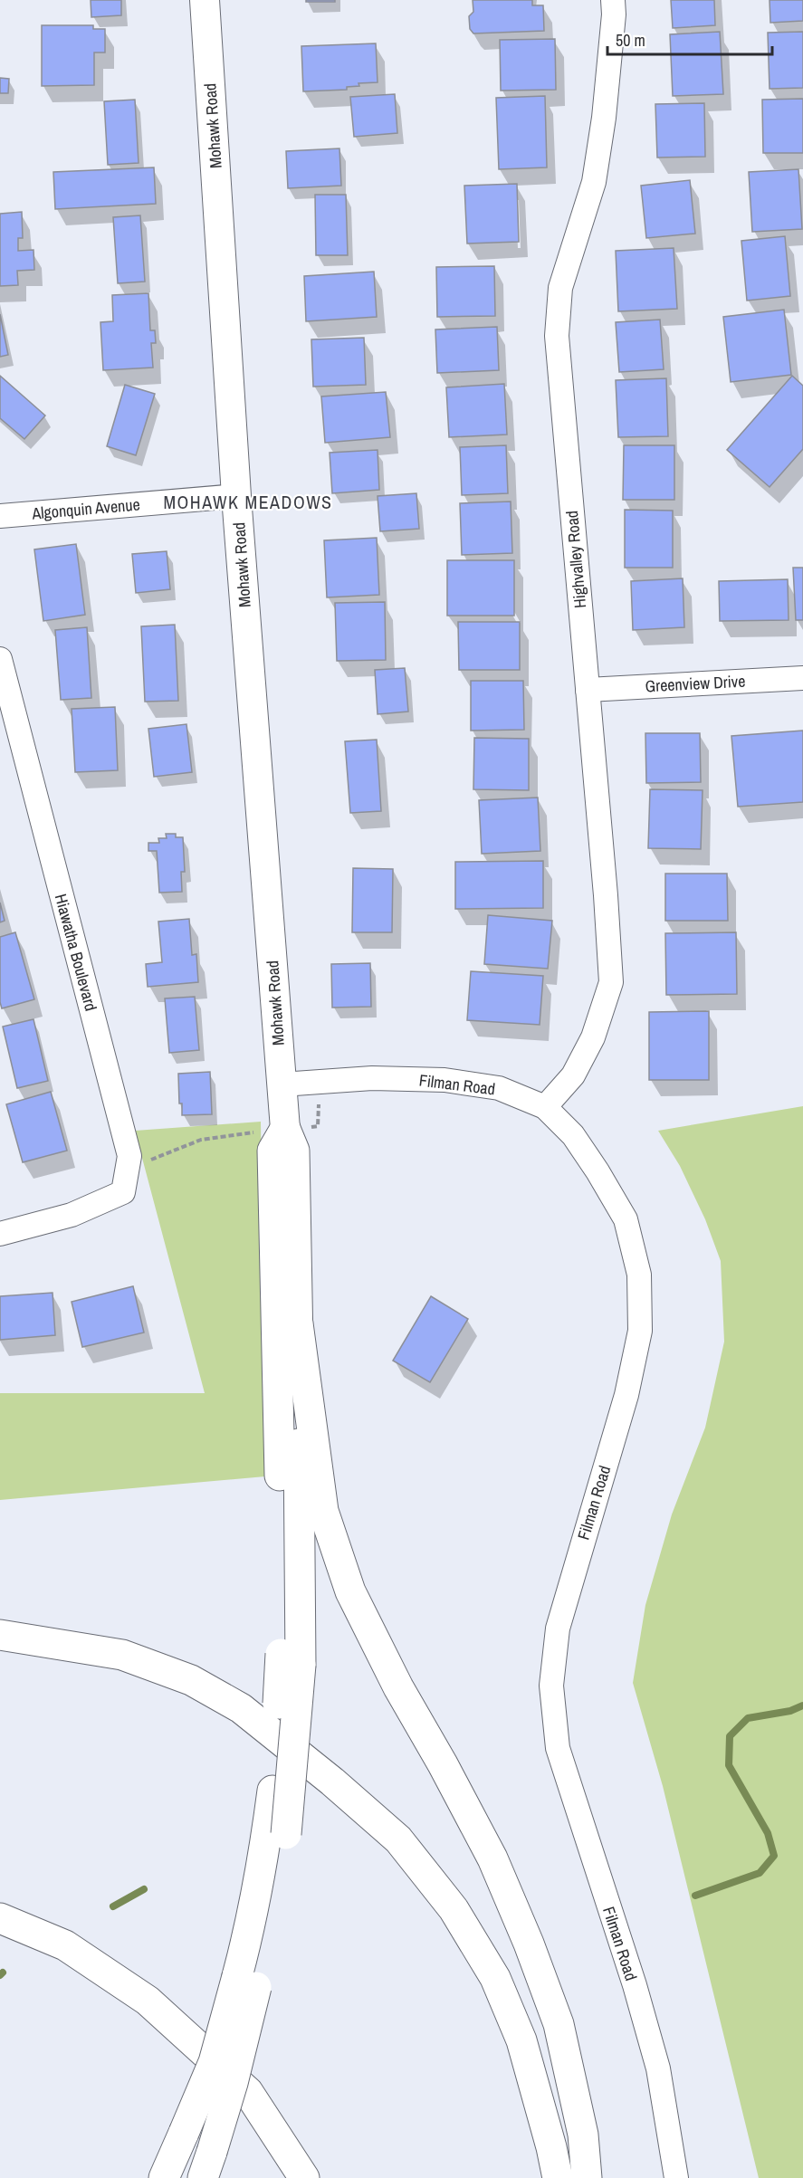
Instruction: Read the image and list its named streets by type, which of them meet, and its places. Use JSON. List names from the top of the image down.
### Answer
{
  "streets": {
    "main road": ["Mohawk Road"],
    "street": [
      "Algonquin Avenue",
      "Highvalley Road",
      "Greenview Drive",
      "Hiawatha Boulevard",
      "Filman Road"
    ]
  },
  "crossings": [
    ["Mohawk Road", "Algonquin Avenue"],
    ["Mohawk Road", "Filman Road"],
    ["Highvalley Road", "Greenview Drive"],
    ["Highvalley Road", "Filman Road"]
  ],
  "districts": ["MOHAWK MEADOWS"],
  "scale_bar": "50 m"
}
